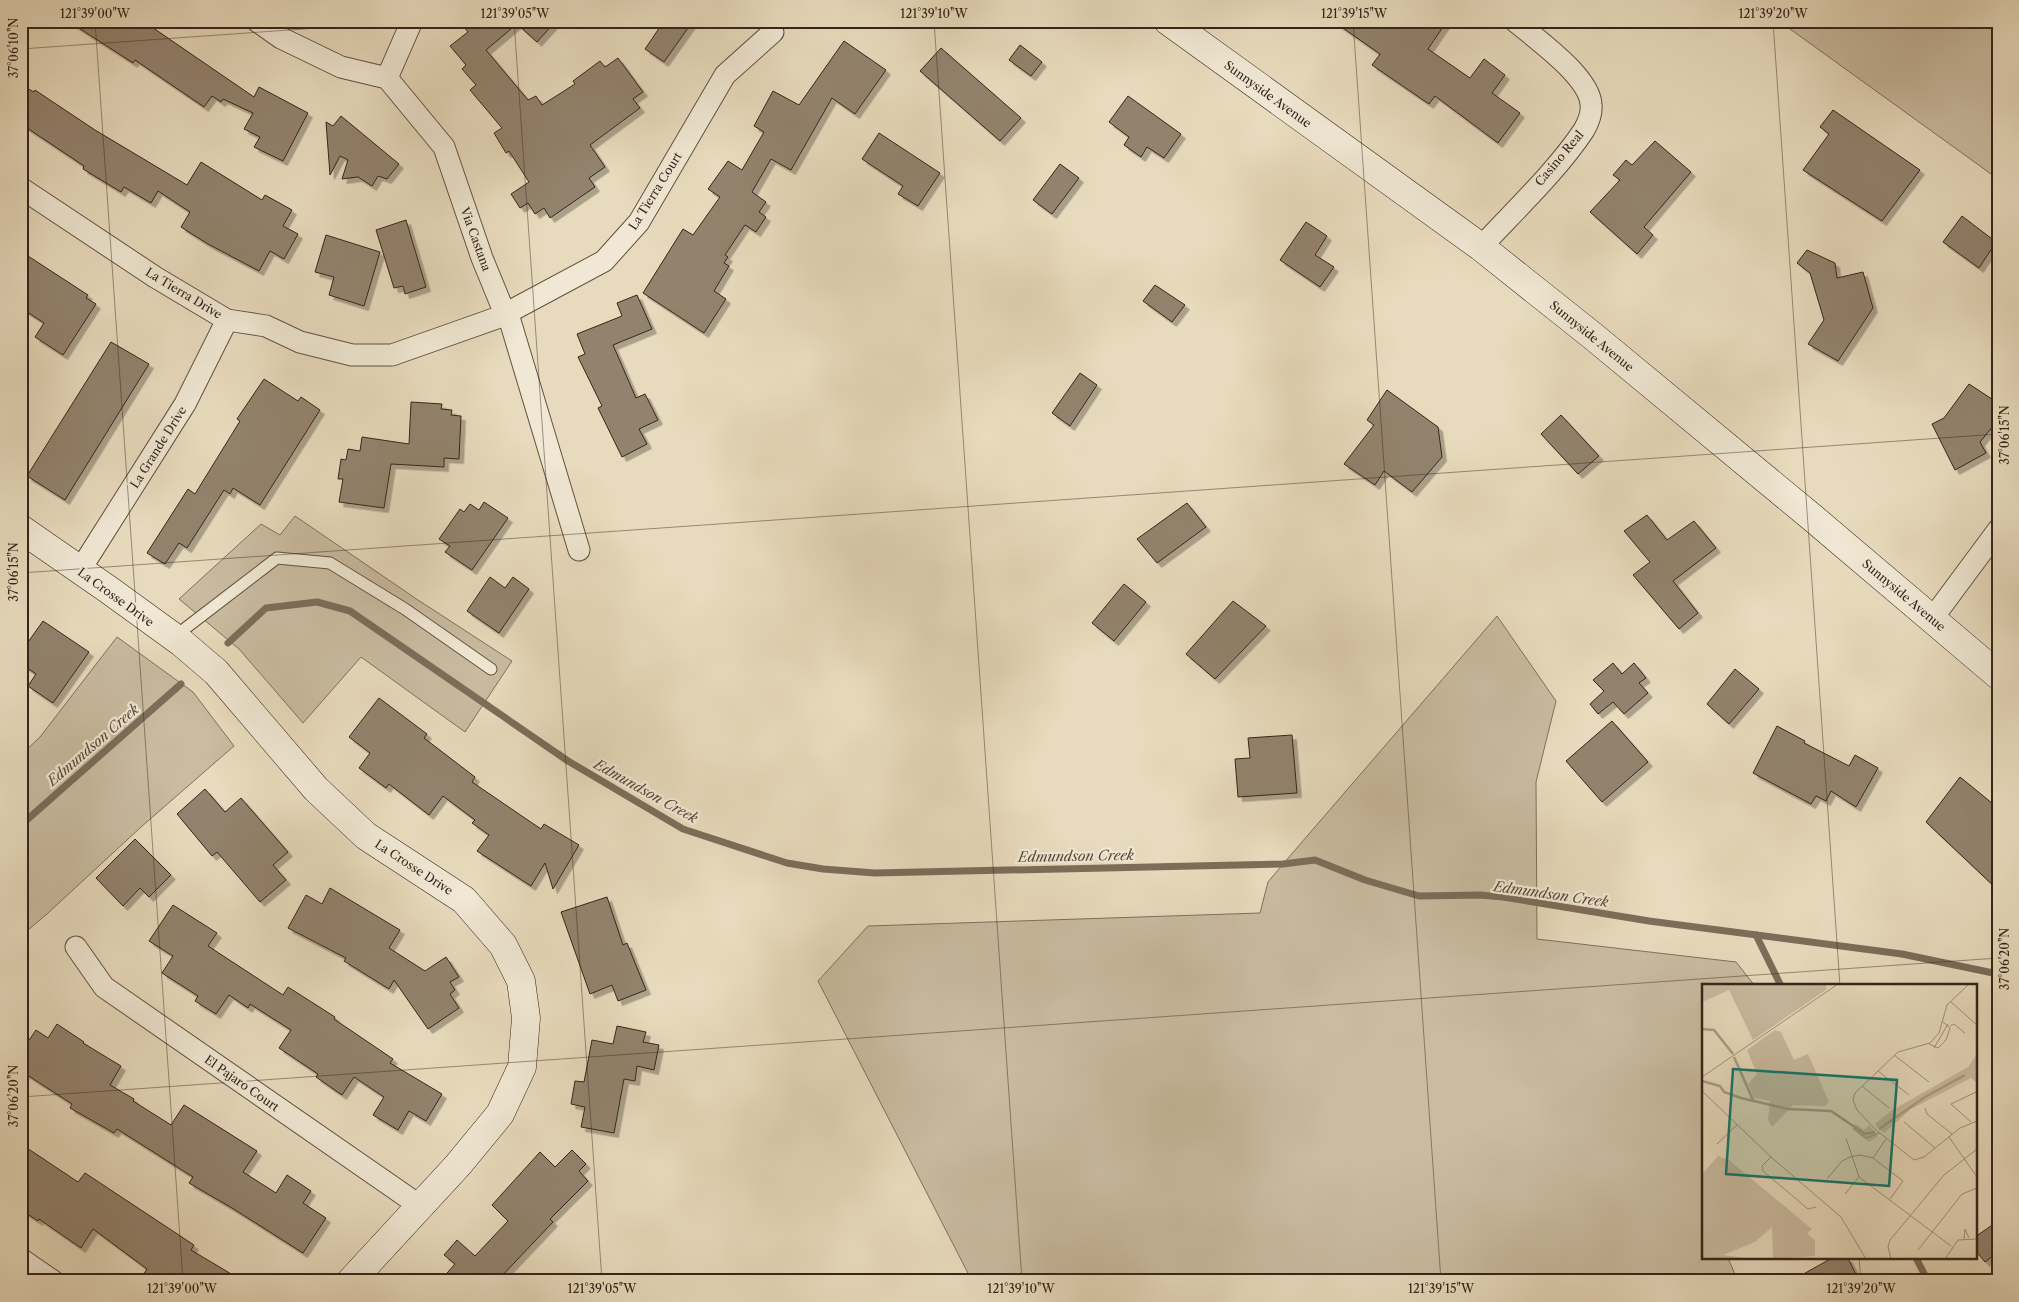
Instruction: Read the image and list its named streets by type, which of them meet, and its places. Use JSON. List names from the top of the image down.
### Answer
{
  "streets": {
    "street": [
      "Sunnyside Avenue",
      "Casino Real",
      "La Tierra Court",
      "Via Castana",
      "La Tierra Drive",
      "La Grande Drive",
      "La Crosse Drive",
      "El Pajaro Court"
    ]
  },
  "crossings": [
    ["Sunnyside Avenue", "Casino Real"],
    ["La Tierra Court", "Via Castana"],
    ["La Tierra Court", "La Tierra Drive"],
    ["Via Castana", "La Tierra Drive"],
    ["La Tierra Drive", "La Grande Drive"],
    ["La Grande Drive", "La Crosse Drive"],
    ["La Crosse Drive", "El Pajaro Court"]
  ],
  "water": ["Edmundson Creek"],
  "coordinates": [
    "121°39'00\"W",
    "121°39'05\"W",
    "121°39'10\"W",
    "121°39'15\"W",
    "121°39'20\"W",
    "37°06'10\"N",
    "37°06'15\"N",
    "37°06'20\"N"
  ]
}
